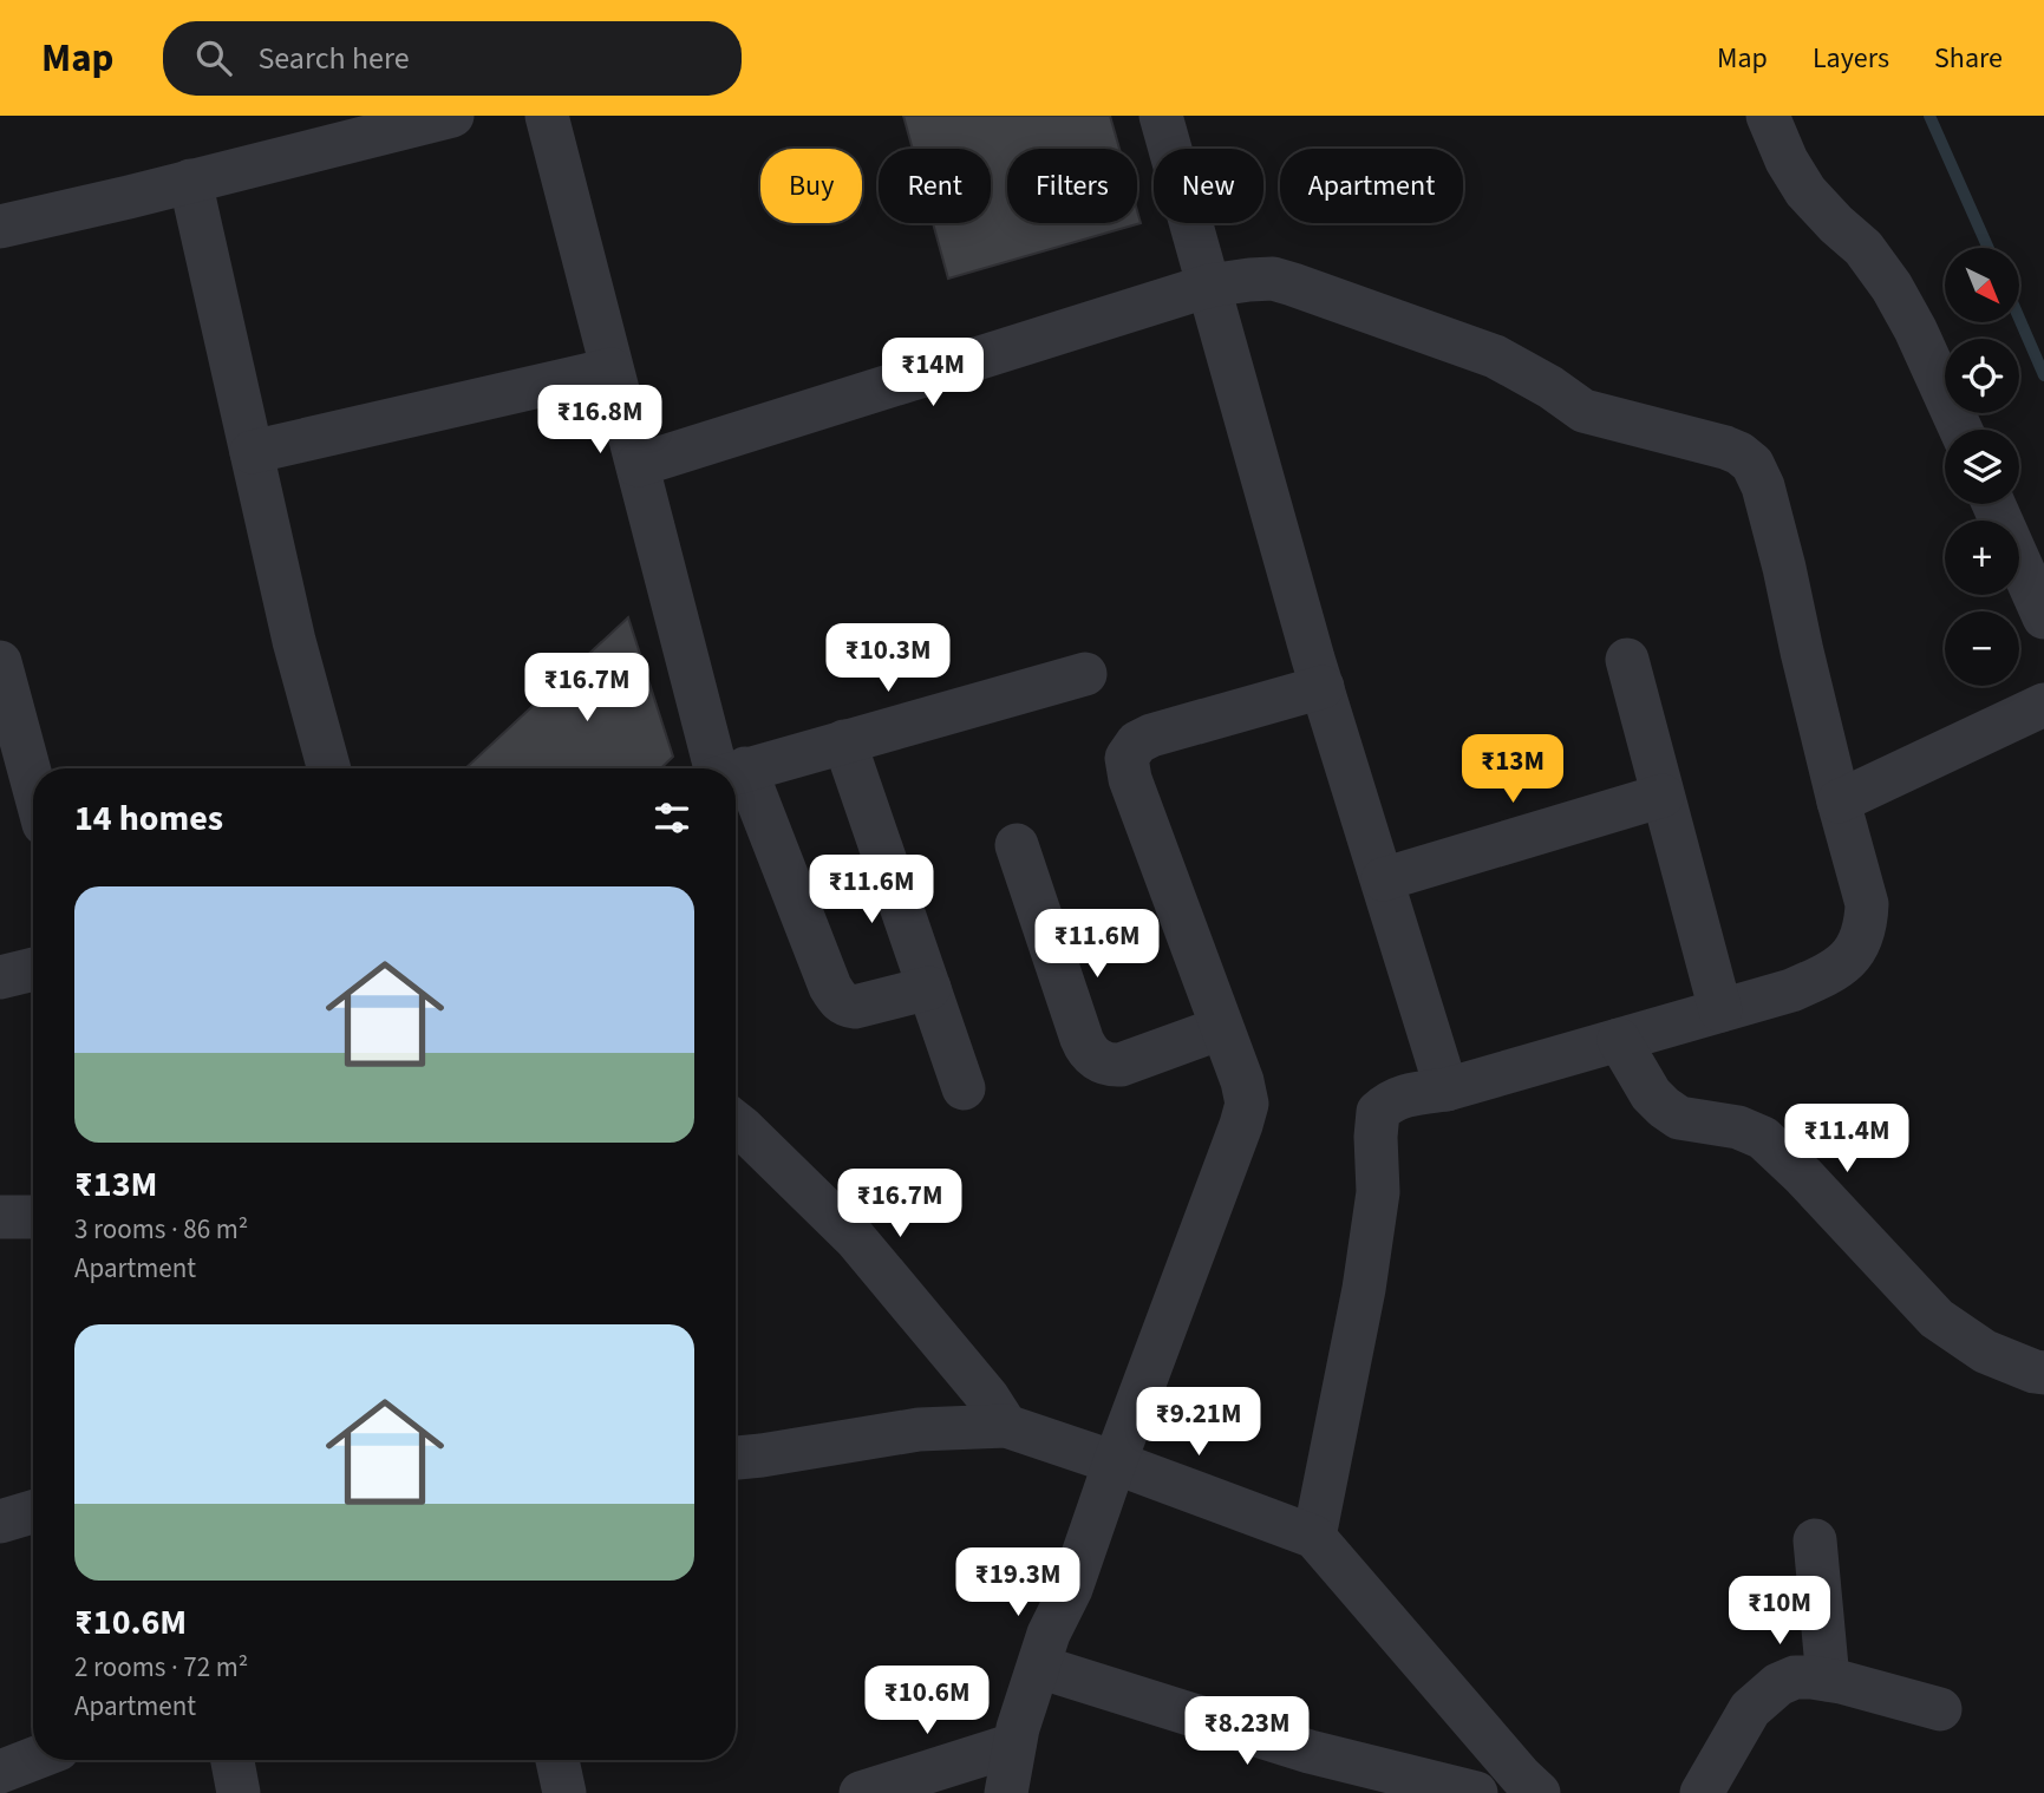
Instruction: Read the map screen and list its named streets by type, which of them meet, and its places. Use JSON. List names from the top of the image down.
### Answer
{
  "north": "bottom right",
  "page": {
    "header": "Map",
    "search": "Search here",
    "nav": ["Map", "Layers", "Share"],
    "chip": [
      "Buy",
      "Rent",
      "Filters",
      "New",
      "Apartment"
    ],
    "map_buttons": ["+", "−"],
    "price": [
      "₹14M",
      "₹16.8M",
      "₹10.3M",
      "₹16.7M",
      "₹13M",
      "₹11.6M",
      "₹11.6M",
      "₹11.4M",
      "₹16.7M",
      "₹9.21M",
      "₹19.3M",
      "₹10M",
      "₹10.6M",
      "₹8.23M"
    ],
    "heading": "14 homes",
    "list": [
      {
        "name": "₹13M",
        "note": "3 rooms · 86 m² · Apartment"
      },
      {
        "name": "₹10.6M",
        "note": "2 rooms · 72 m² · Apartment"
      }
    ]
  }
}
